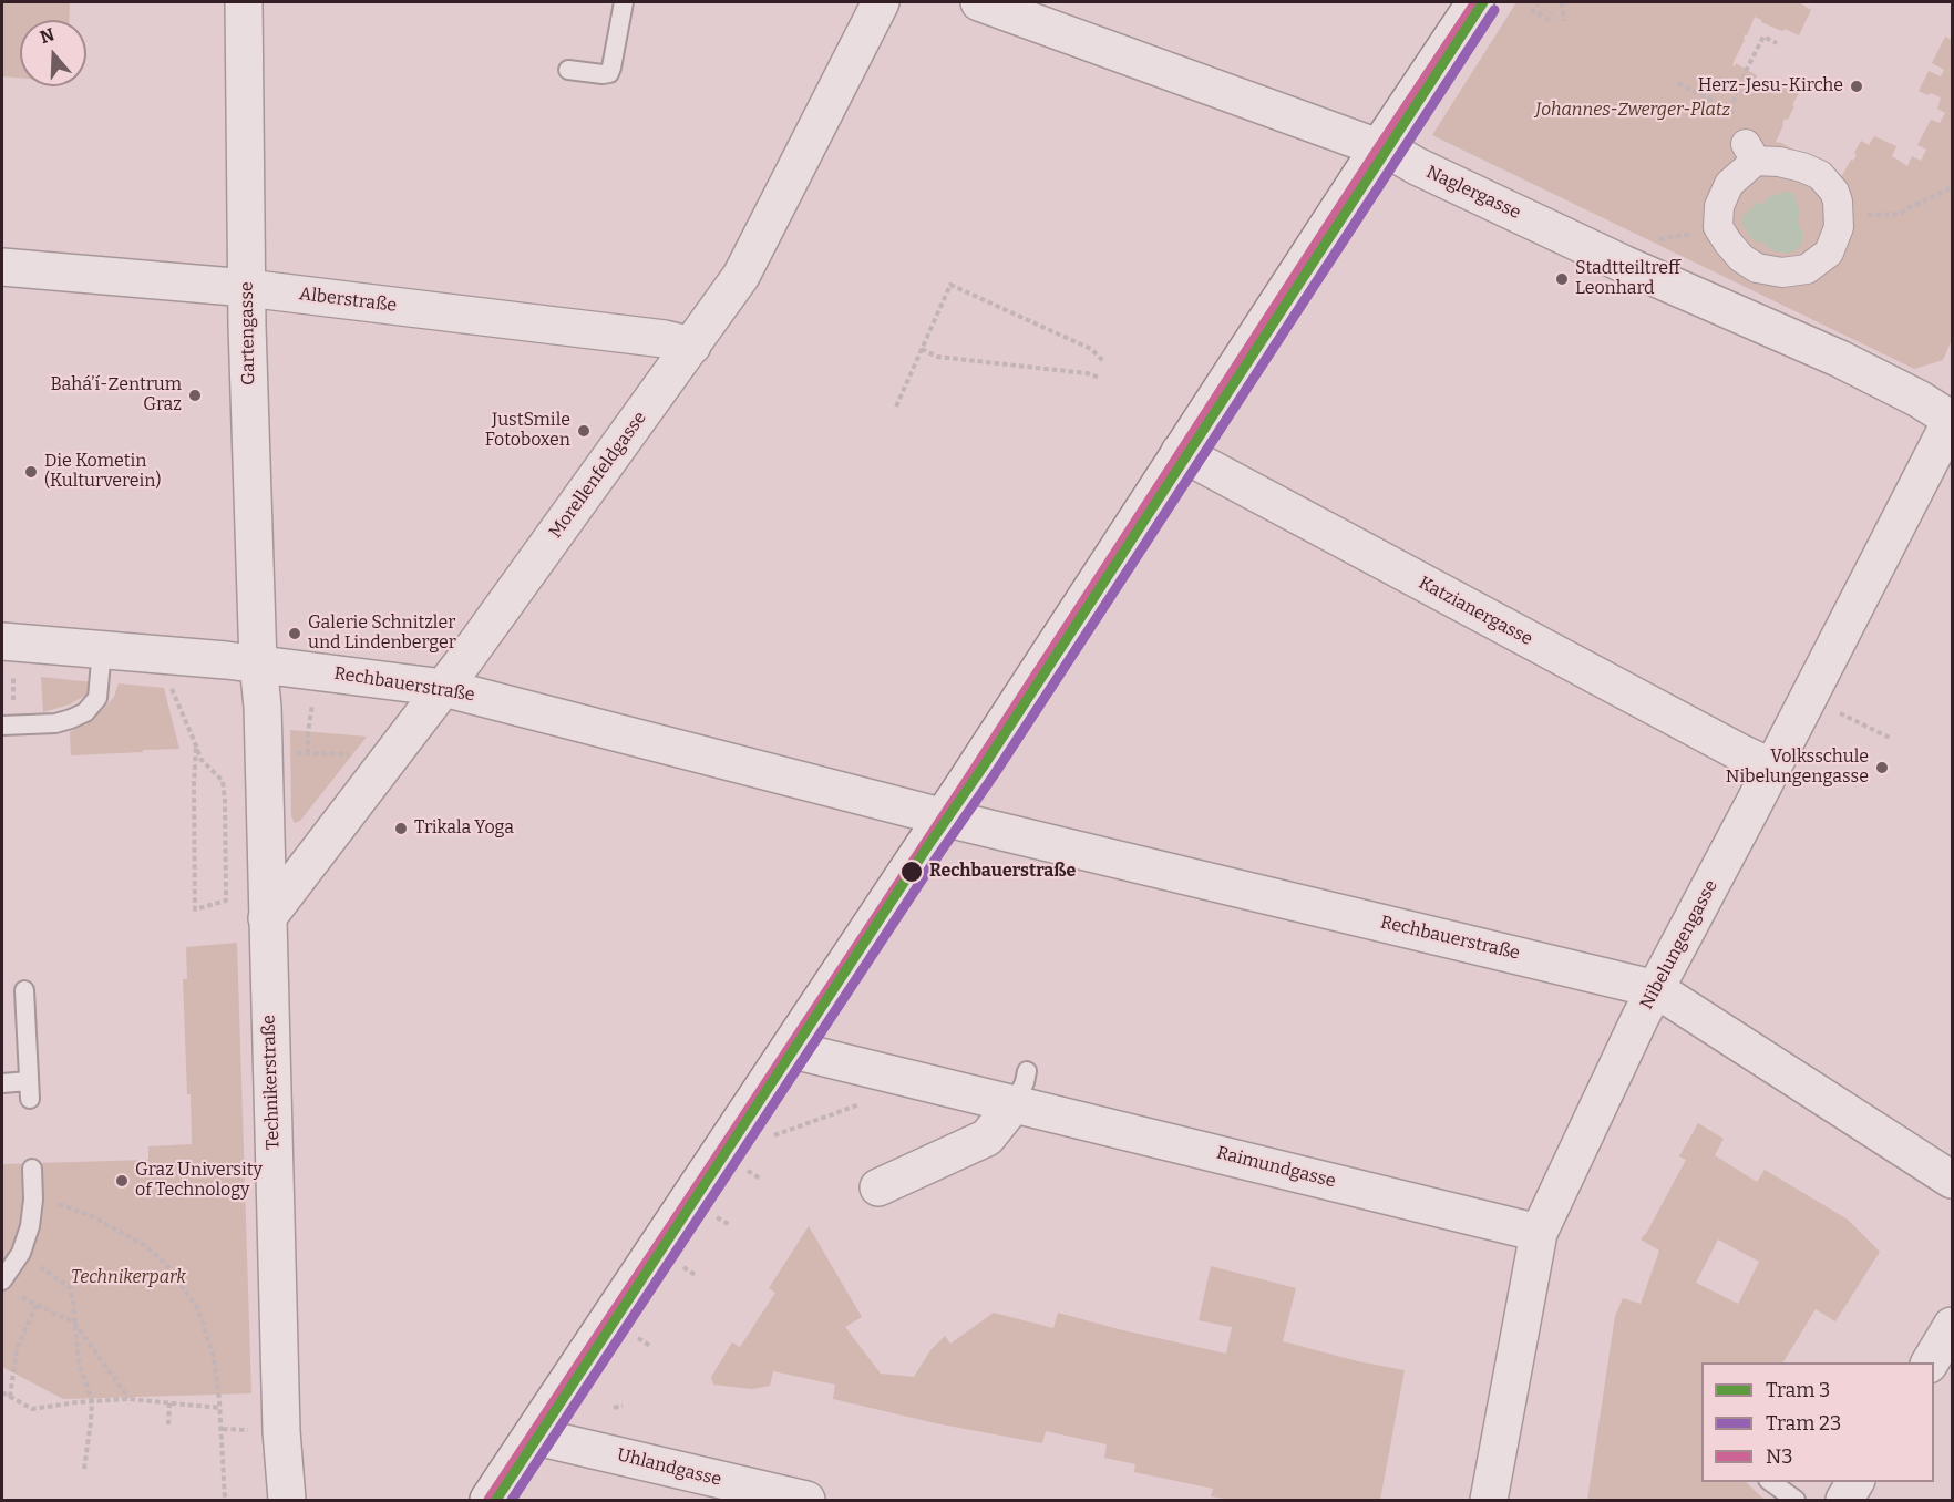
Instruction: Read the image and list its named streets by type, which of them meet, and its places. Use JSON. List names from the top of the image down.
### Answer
{
  "streets": {
    "street": [
      "Naglergasse",
      "Alberstraße",
      "Gartengasse",
      "Morellenfeldgasse",
      "Katzianergasse",
      "Rechbauerstraße",
      "Nibelungengasse",
      "Technikerstraße",
      "Raimundgasse",
      "Uhlandgasse"
    ]
  },
  "crossings": [
    ["Naglergasse", "Nibelungengasse"],
    ["Alberstraße", "Gartengasse"],
    ["Alberstraße", "Morellenfeldgasse"],
    ["Gartengasse", "Rechbauerstraße"],
    ["Gartengasse", "Technikerstraße"],
    ["Morellenfeldgasse", "Rechbauerstraße"],
    ["Morellenfeldgasse", "Technikerstraße"],
    ["Katzianergasse", "Nibelungengasse"],
    ["Rechbauerstraße", "Nibelungengasse"],
    ["Rechbauerstraße", "Technikerstraße"],
    ["Nibelungengasse", "Raimundgasse"]
  ],
  "parks": ["Johannes-Zwerger-Platz", "Technikerpark"],
  "places": [
    "Herz-Jesu-Kirche",
    "Stadtteiltreff Leonhard",
    "Bahá’í-Zentrum Graz",
    "JustSmile Fotoboxen",
    "Die Kometin (Kulturverein)",
    "Galerie Schnitzler und Lindenberger",
    "Volksschule Nibelungengasse",
    "Trikala Yoga",
    "Rechbauerstraße",
    "Graz University of Technology"
  ],
  "lines": ["tram line 3", "transit line N3", "tram line 23"],
  "legend": ["Tram 3", "Tram 23", "N3"],
  "north": "top"
}
